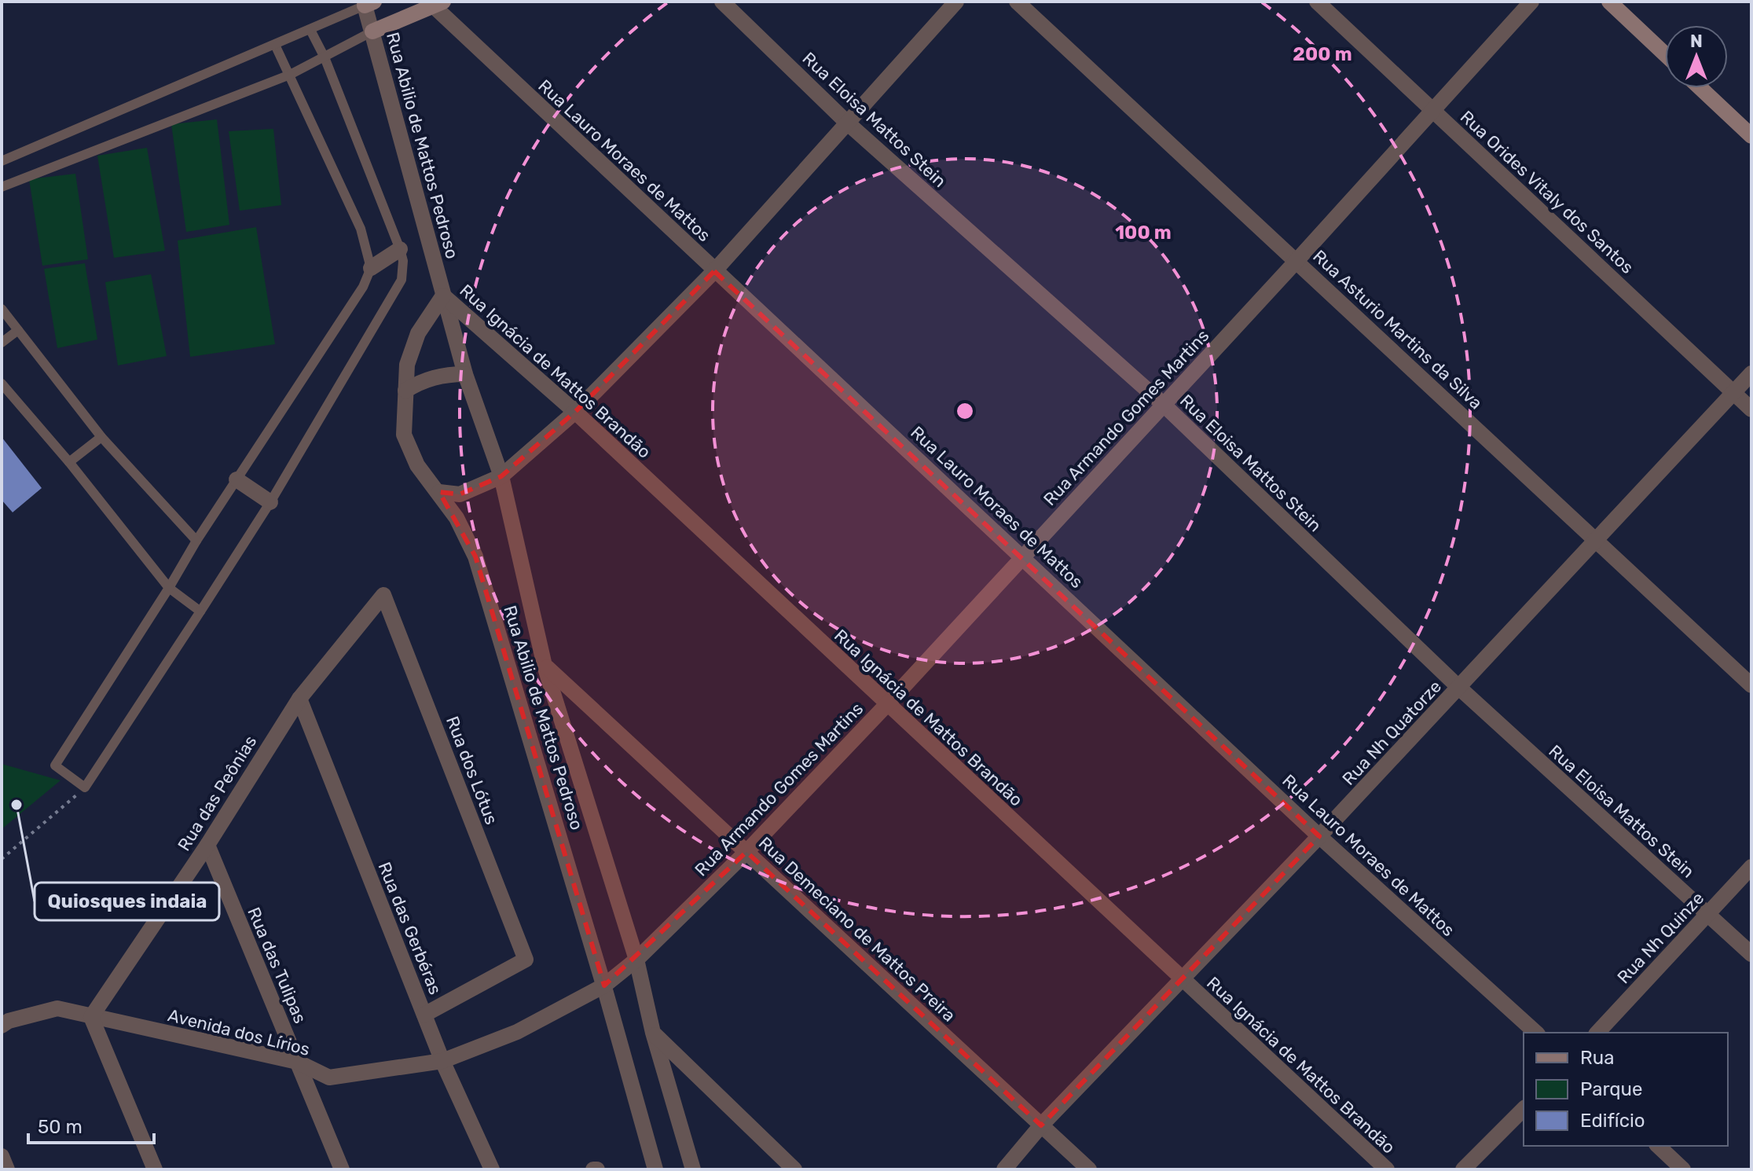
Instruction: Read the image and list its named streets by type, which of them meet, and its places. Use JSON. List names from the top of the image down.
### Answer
{
  "streets": {
    "street": [
      "Rua Eloisa Mattos Stein",
      "Rua Abilio de Mattos Pedroso",
      "Rua Lauro Moraes de Mattos",
      "Rua Orides Vitaly dos Santos",
      "Rua Asturio Martins da Silva",
      "Rua Ignácia de Mattos Brandão",
      "Rua Armando Gomes Martins",
      "Rua Nh Quatorze",
      "Rua dos Lótus",
      "Rua das Peônias",
      "Rua das Gerbéras",
      "Rua Demeciano de Mattos Preira",
      "Rua Nh Quinze",
      "Rua das Tulipas",
      "Avenida dos Lírios"
    ]
  },
  "crossings": [
    ["Rua Eloisa Mattos Stein", "Rua Armando Gomes Martins"],
    ["Rua Eloisa Mattos Stein", "Rua Nh Quatorze"],
    ["Rua Eloisa Mattos Stein", "Rua Nh Quinze"],
    ["Rua Abilio de Mattos Pedroso", "Rua Ignácia de Mattos Brandão"],
    ["Rua Abilio de Mattos Pedroso", "Rua Armando Gomes Martins"],
    ["Rua Abilio de Mattos Pedroso", "Rua Demeciano de Mattos Preira"],
    ["Rua Abilio de Mattos Pedroso", "Avenida dos Lírios"],
    ["Rua Lauro Moraes de Mattos", "Rua Armando Gomes Martins"],
    ["Rua Lauro Moraes de Mattos", "Rua Nh Quatorze"],
    ["Rua Orides Vitaly dos Santos", "Rua Armando Gomes Martins"],
    ["Rua Orides Vitaly dos Santos", "Rua Nh Quatorze"],
    ["Rua Asturio Martins da Silva", "Rua Armando Gomes Martins"],
    ["Rua Asturio Martins da Silva", "Rua Nh Quatorze"],
    ["Rua Ignácia de Mattos Brandão", "Rua Armando Gomes Martins"],
    ["Rua Ignácia de Mattos Brandão", "Rua Nh Quatorze"],
    ["Rua Armando Gomes Martins", "Rua Demeciano de Mattos Preira"],
    ["Rua Armando Gomes Martins", "Avenida dos Lírios"],
    ["Rua Nh Quatorze", "Rua Demeciano de Mattos Preira"],
    ["Rua dos Lótus", "Rua das Peônias"],
    ["Rua dos Lótus", "Rua das Gerbéras"],
    ["Rua das Peônias", "Rua das Gerbéras"],
    ["Rua das Peônias", "Rua das Tulipas"],
    ["Rua das Peônias", "Avenida dos Lírios"],
    ["Rua das Gerbéras", "Avenida dos Lírios"],
    ["Rua das Tulipas", "Avenida dos Lírios"]
  ],
  "places": ["Quiosques indaia"],
  "legend": ["Rua", "Parque", "Edifício"],
  "scale_bar": "50 m",
  "north": "top",
  "rings": ["200 m", "100 m"]
}
